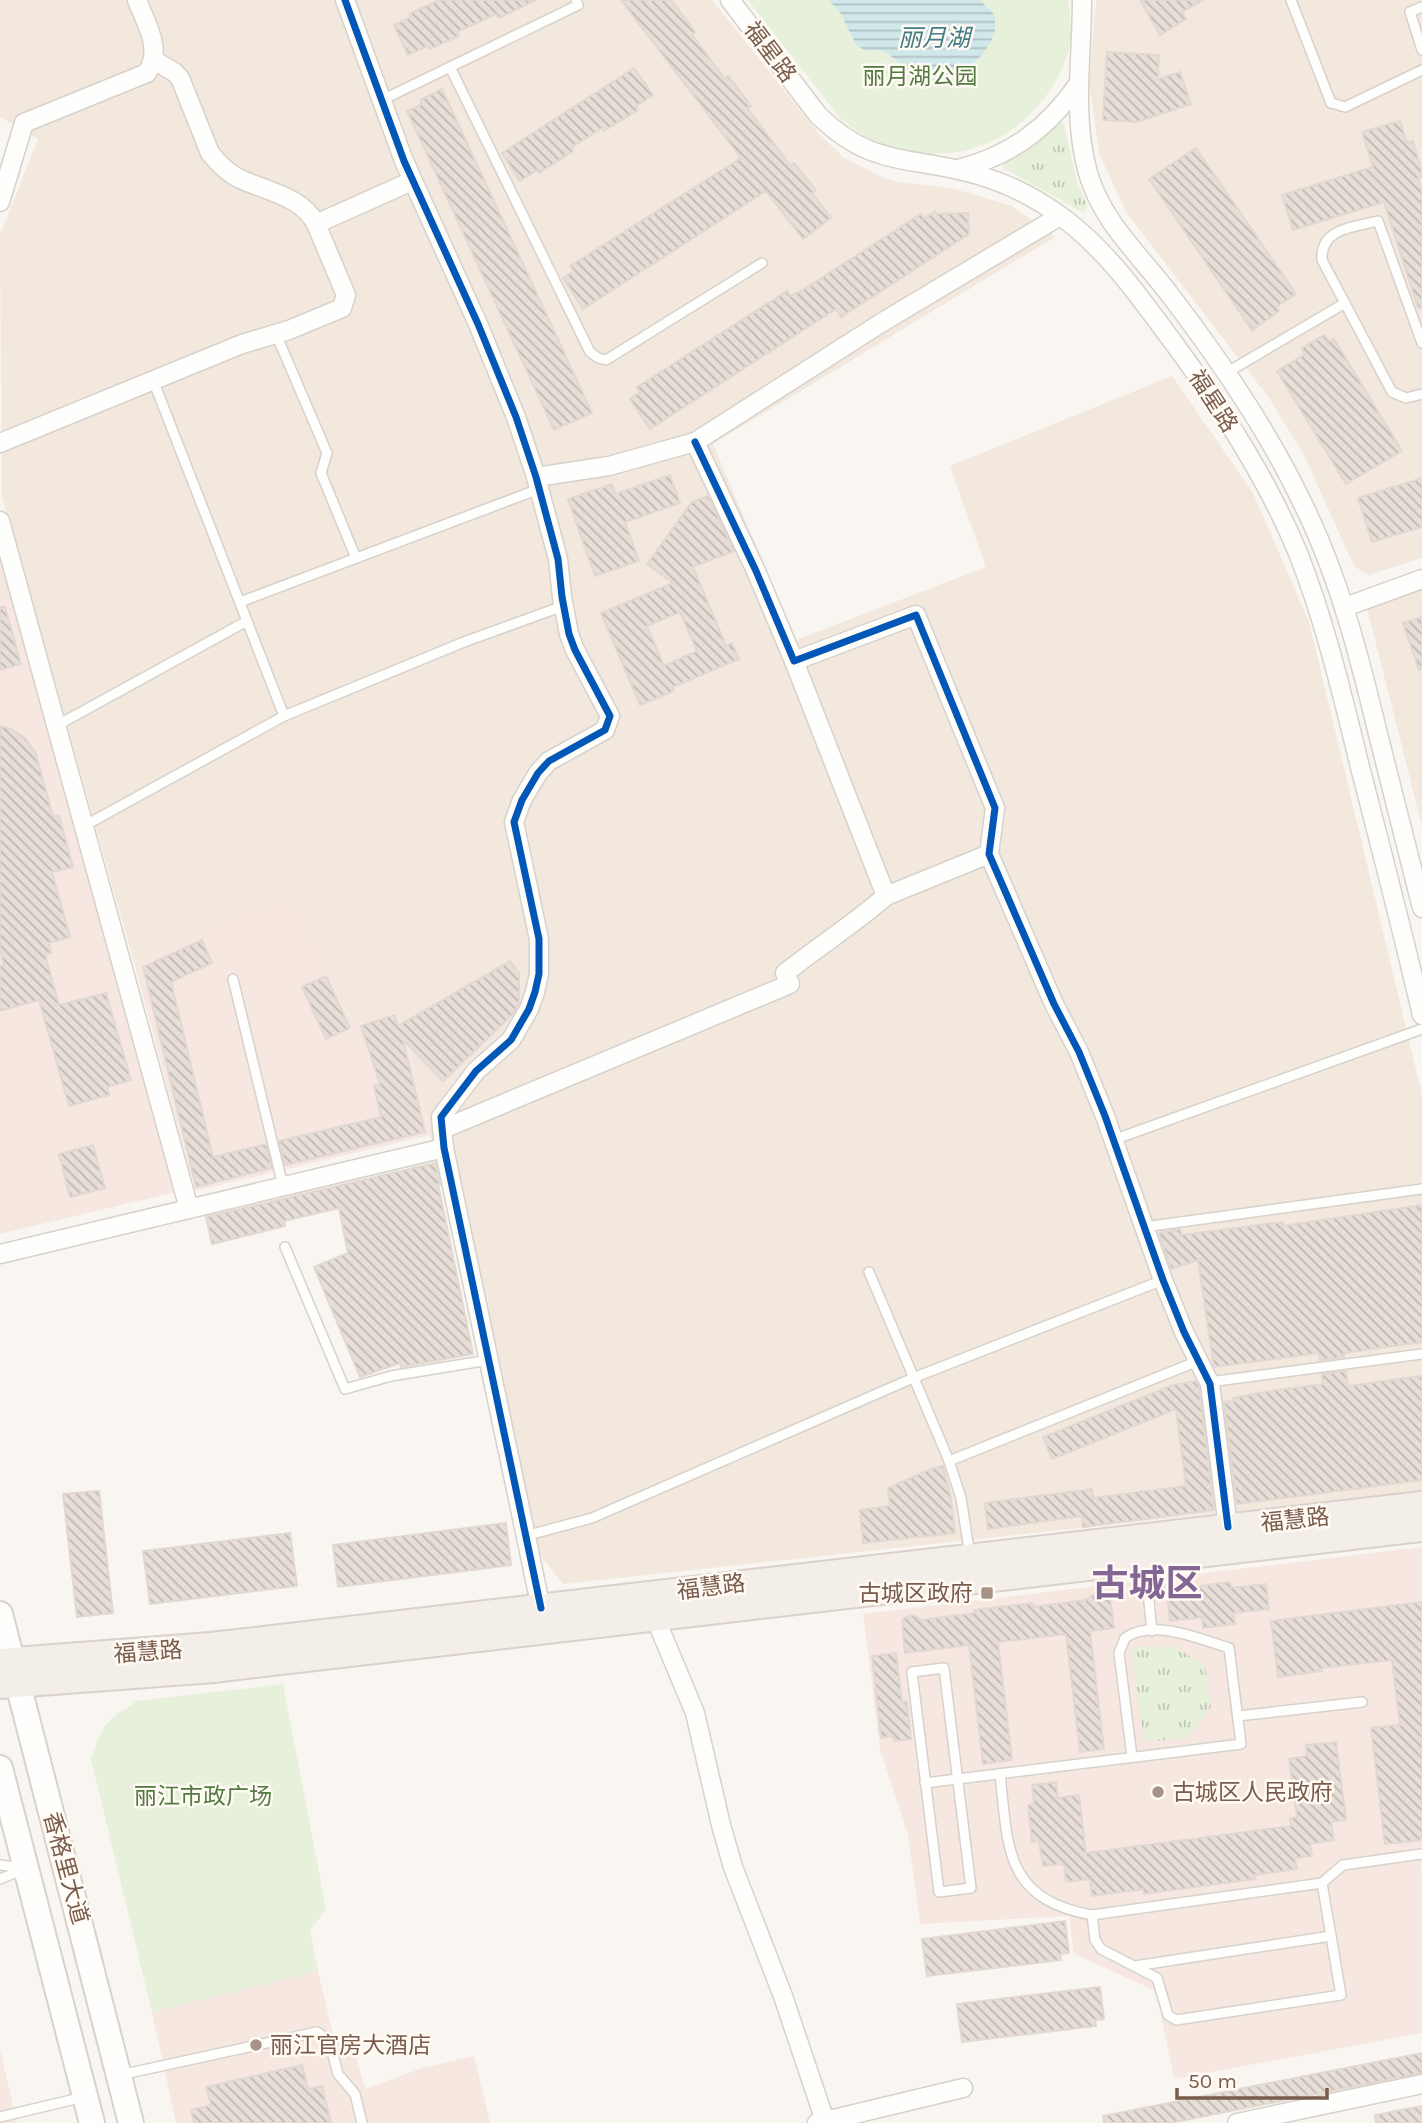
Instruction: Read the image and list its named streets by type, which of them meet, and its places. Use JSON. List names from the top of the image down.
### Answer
{
  "streets": {
    "main road": ["福慧路", "香格里大道"],
    "street": ["福星路"]
  },
  "crossings": [
    ["福慧路", "香格里大道"]
  ],
  "districts": ["古城区"],
  "water": ["丽月湖"],
  "parks": ["丽月湖公园", "丽江市政广场"],
  "places": {
    "transit": ["古城区政府"],
    "other": ["古城区人民政府", "丽江官房大酒店"]
  },
  "scale_bar": "50 m"
}
